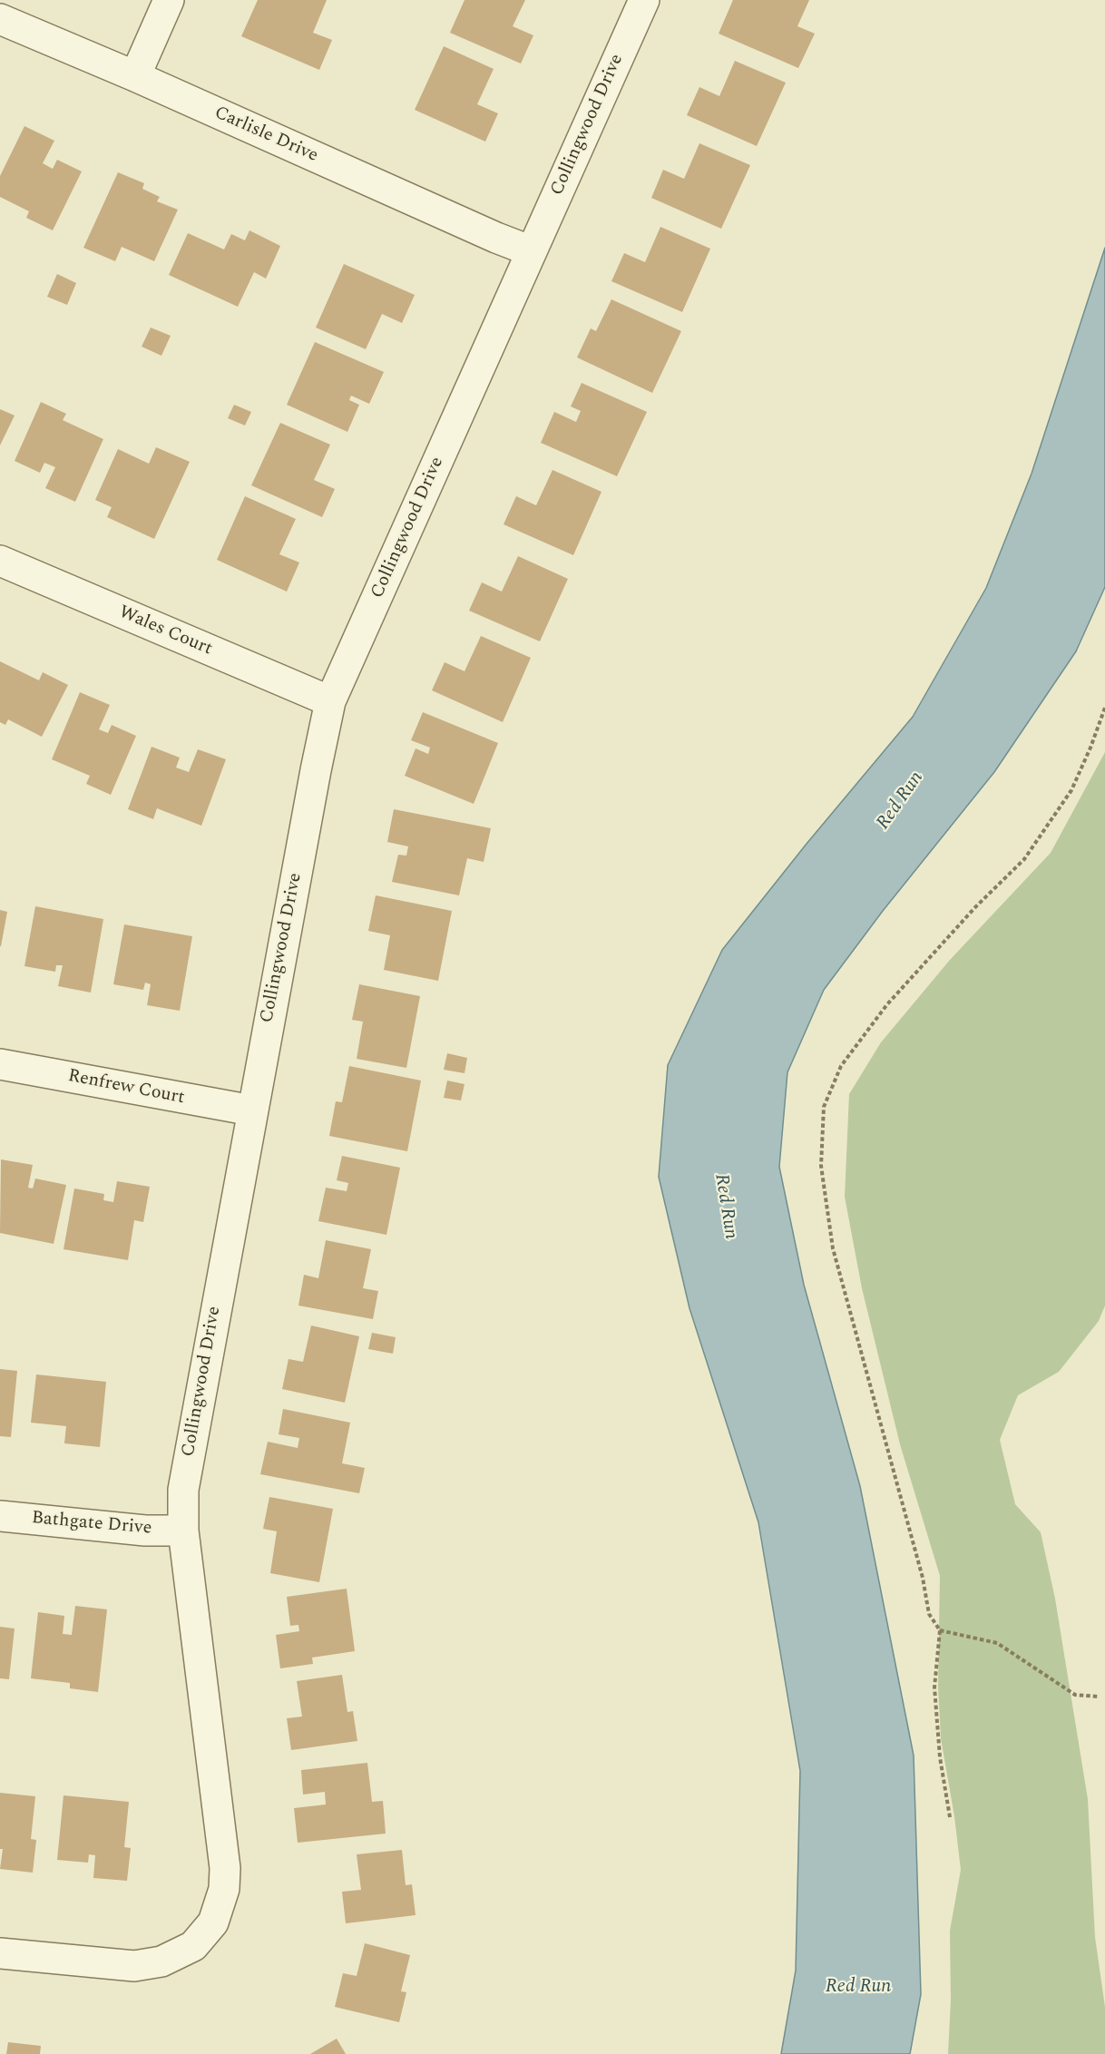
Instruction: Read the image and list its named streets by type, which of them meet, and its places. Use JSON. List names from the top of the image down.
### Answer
{
  "streets": {
    "street": [
      "Collingwood Drive",
      "Carlisle Drive",
      "Wales Court",
      "Renfrew Court",
      "Bathgate Drive"
    ]
  },
  "crossings": [
    ["Collingwood Drive", "Carlisle Drive"],
    ["Collingwood Drive", "Wales Court"],
    ["Collingwood Drive", "Renfrew Court"],
    ["Collingwood Drive", "Bathgate Drive"]
  ],
  "water": ["Red Run"]
}
